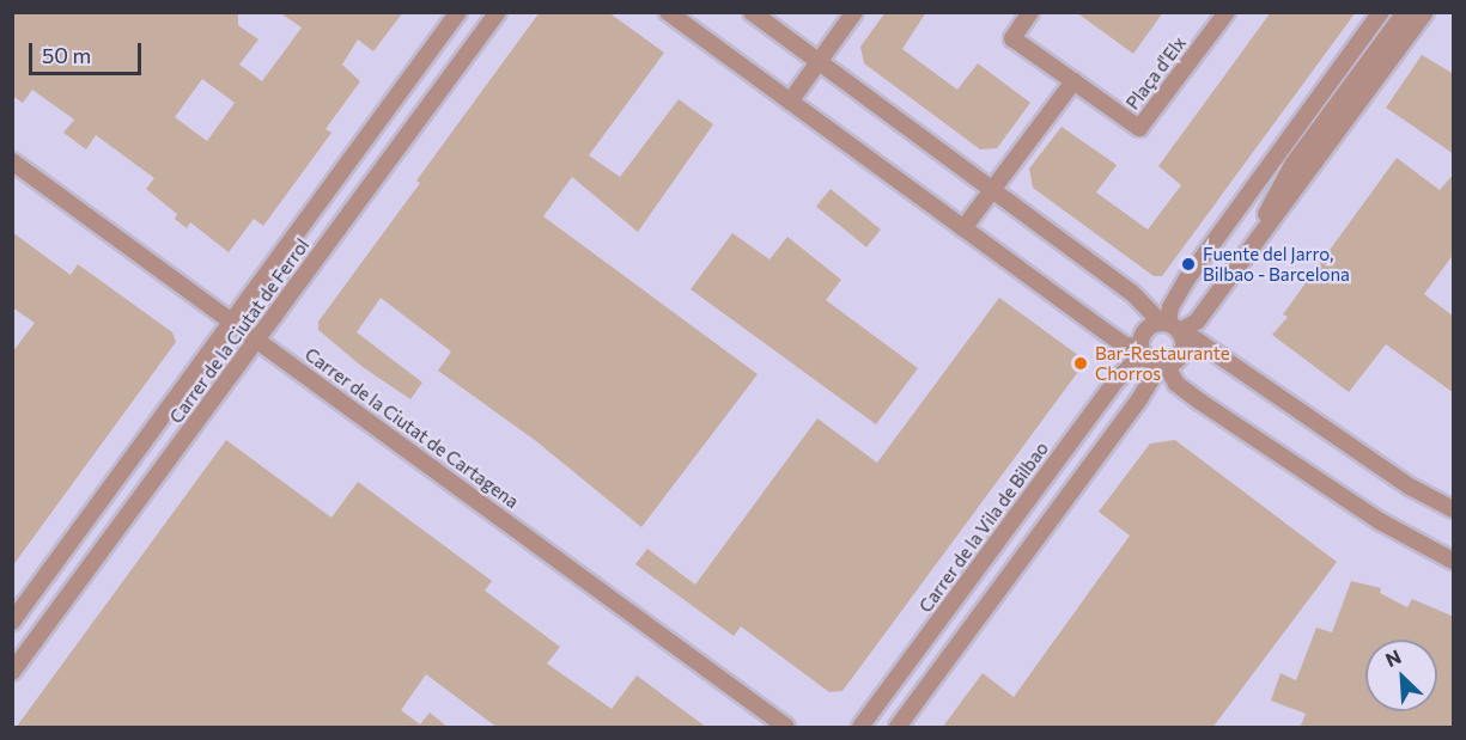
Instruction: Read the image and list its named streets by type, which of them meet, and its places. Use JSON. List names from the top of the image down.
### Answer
{
  "streets": {
    "street": [
      "Plaça d'Elx",
      "Carrer de la Ciutat de Ferrol",
      "Carrer de la Ciutat de Cartagena",
      "Carrer de la Vila de Bilbao"
    ]
  },
  "crossings": [
    ["Carrer de la Ciutat de Ferrol", "Carrer de la Ciutat de Cartagena"]
  ],
  "places": ["Fuente del Jarro, Bilbao - Barcelona", "Bar-Restaurante Chorros"],
  "scale_bar": "50 m",
  "north": "top left"
}
